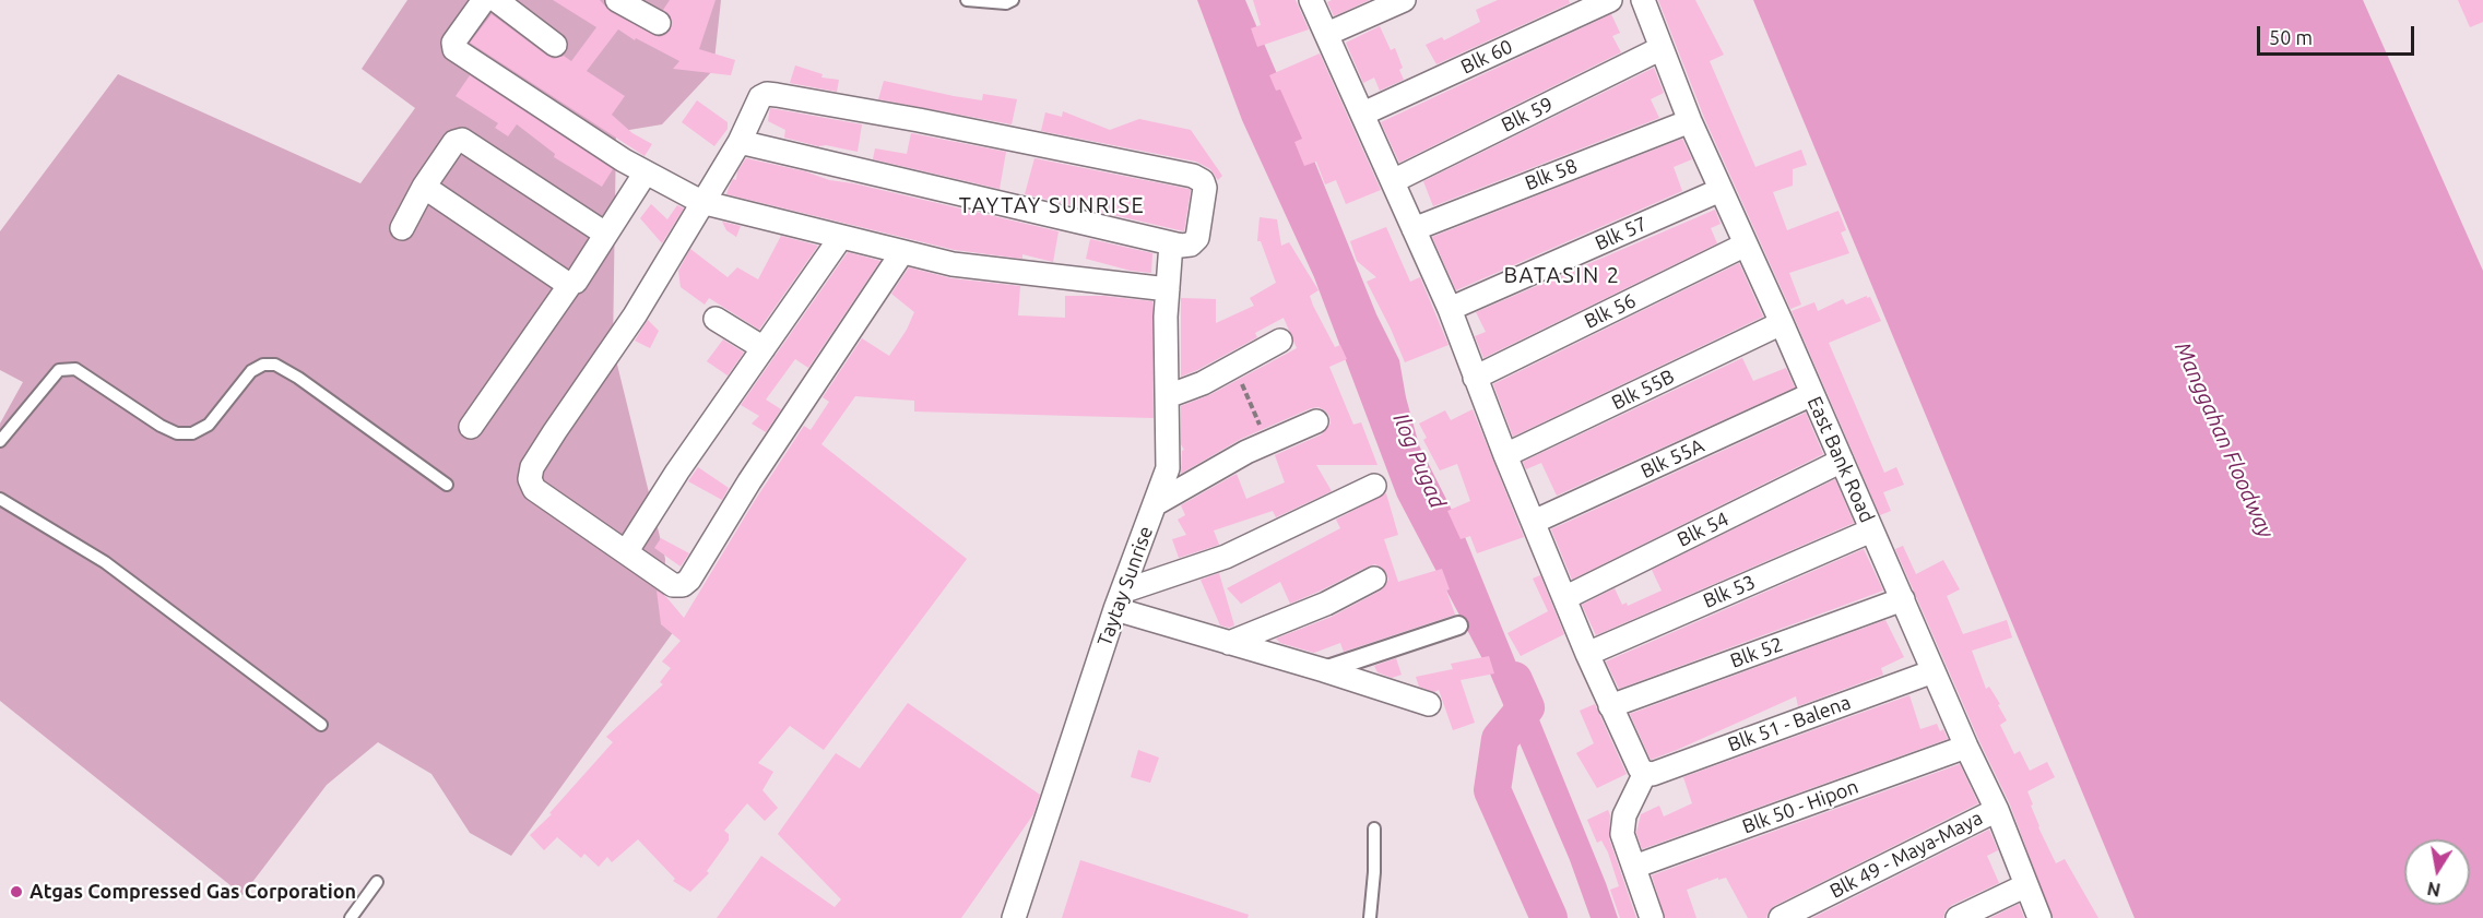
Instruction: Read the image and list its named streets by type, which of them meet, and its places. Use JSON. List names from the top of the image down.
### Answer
{
  "streets": {
    "street": [
      "Blk 60",
      "Blk 59",
      "Blk 58",
      "Blk 57",
      "Blk 56",
      "Blk 55B",
      "Blk 55A",
      "East Bank Road",
      "Blk 54",
      "Taytay Sunrise",
      "Blk 53",
      "Blk 52",
      "Blk 51 - Balena",
      "Blk 50 - Hipon",
      "Blk 49 - Maya-Maya"
    ]
  },
  "crossings": [
    ["Blk 59", "East Bank Road"],
    ["Blk 58", "East Bank Road"],
    ["Blk 57", "East Bank Road"],
    ["Blk 56", "East Bank Road"],
    ["Blk 55B", "East Bank Road"],
    ["Blk 55A", "East Bank Road"],
    ["East Bank Road", "Blk 54"],
    ["East Bank Road", "Blk 53"],
    ["East Bank Road", "Blk 52"],
    ["East Bank Road", "Blk 51 - Balena"],
    ["East Bank Road", "Blk 50 - Hipon"],
    ["East Bank Road", "Blk 49 - Maya-Maya"]
  ],
  "districts": ["TAYTAY SUNRISE", "BATASIN 2"],
  "water": ["Manggahan Floodway", "Ilog Pugad"],
  "places": ["Atgas Compressed Gas Corporation"],
  "scale_bar": "50 m",
  "north": "bottom"
}
